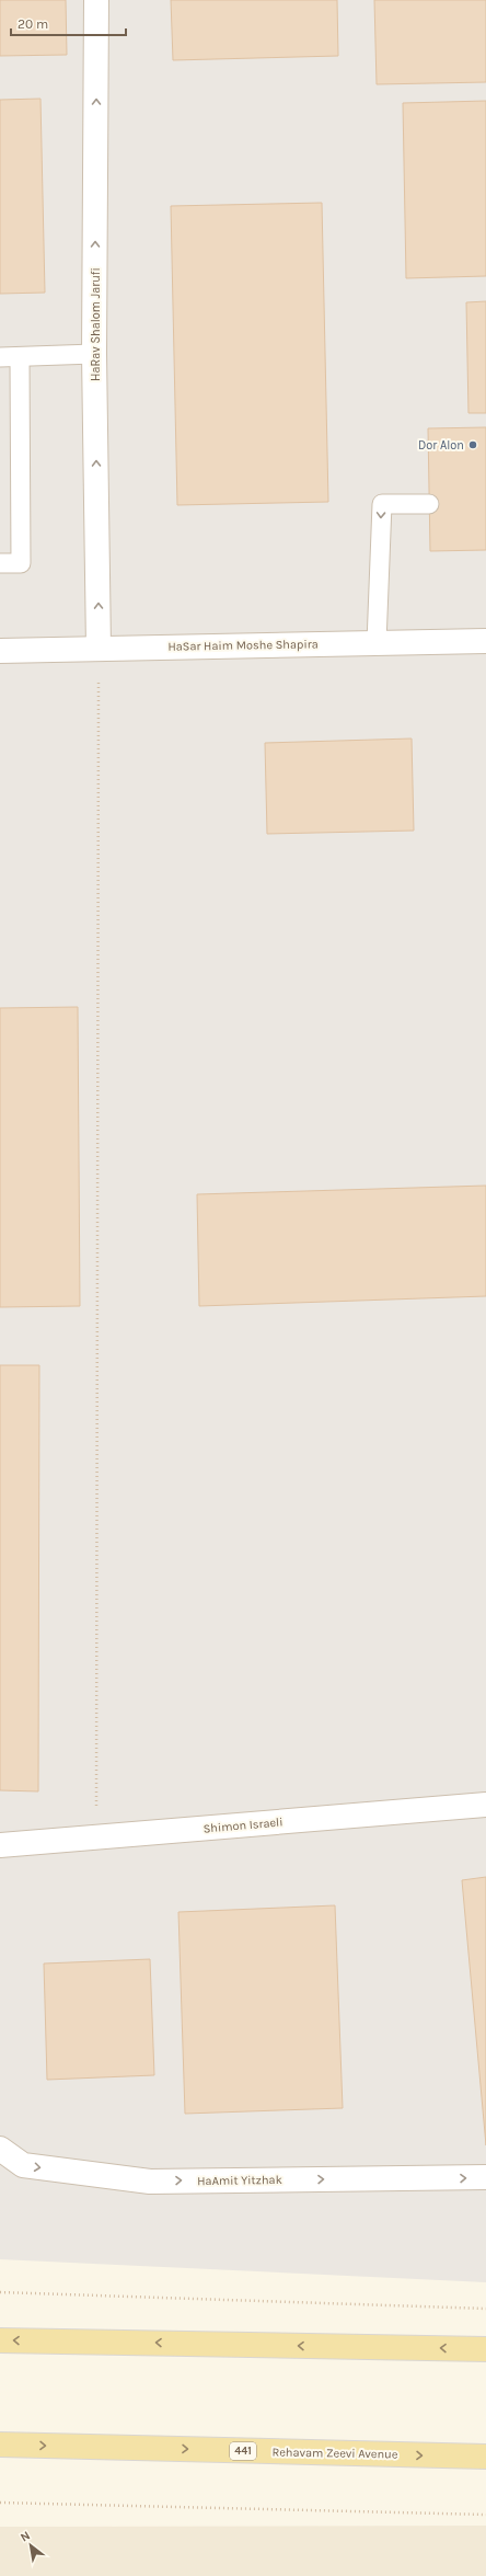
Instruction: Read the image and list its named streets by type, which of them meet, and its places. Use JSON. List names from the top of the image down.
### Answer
{
  "streets": {
    "main road": ["441", "Rehavam Zeevi Avenue"],
    "street": [
      "HaRav Shalom Jarufi",
      "HaSar Haim Moshe Shapira",
      "Shimon Israeli",
      "HaAmit Yitzhak"
    ]
  },
  "crossings": [
    ["HaRav Shalom Jarufi", "HaSar Haim Moshe Shapira"]
  ],
  "one_way": ["HaRav Shalom Jarufi", "HaAmit Yitzhak"],
  "places": ["Dor Alon"],
  "scale_bar": "20 m",
  "north": "top left"
}
